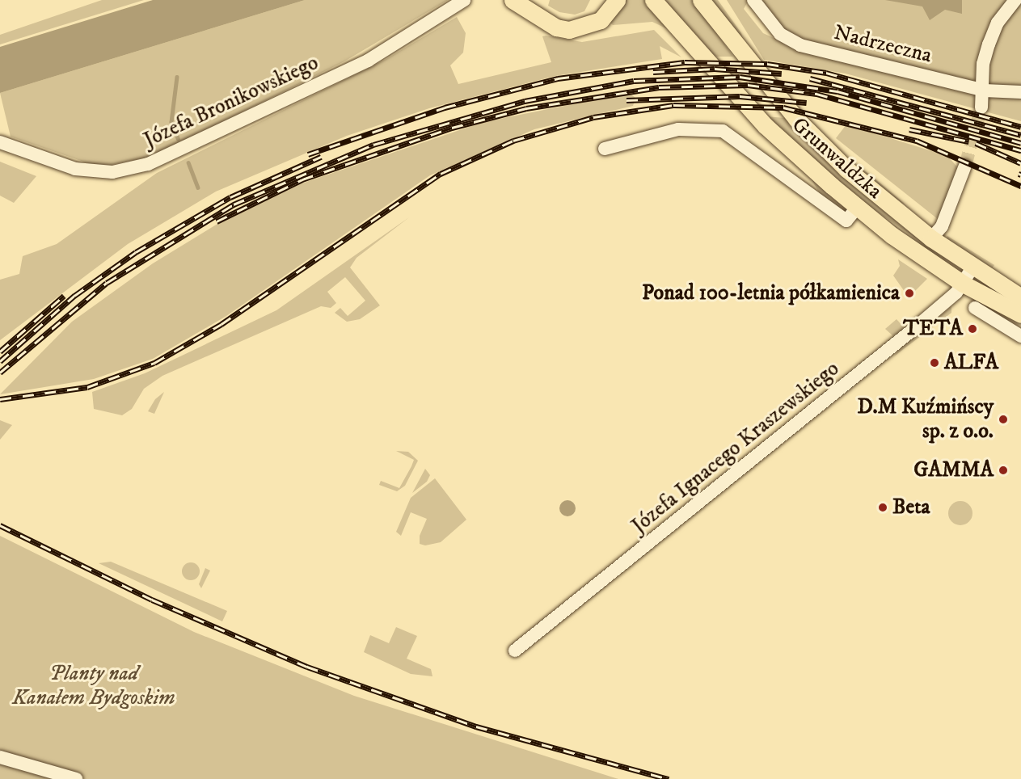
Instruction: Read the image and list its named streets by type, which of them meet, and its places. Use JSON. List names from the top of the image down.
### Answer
{
  "streets": {
    "main road": ["Grunwaldzka"],
    "street": ["Nadrzeczna", "Józefa Bronikowskiego", "Józefa Ignacego Kraszewskiego"]
  },
  "crossings": [
    ["Grunwaldzka", "Józefa Ignacego Kraszewskiego"]
  ],
  "parks": ["Planty nad Kanałem Bydgoskim"],
  "places": [
    "Ponad 100-letnia półkamienica",
    "TETA",
    "ALFA",
    "D.M Kuźmińscy sp. z o.o.",
    "GAMMA",
    "Beta"
  ]
}
